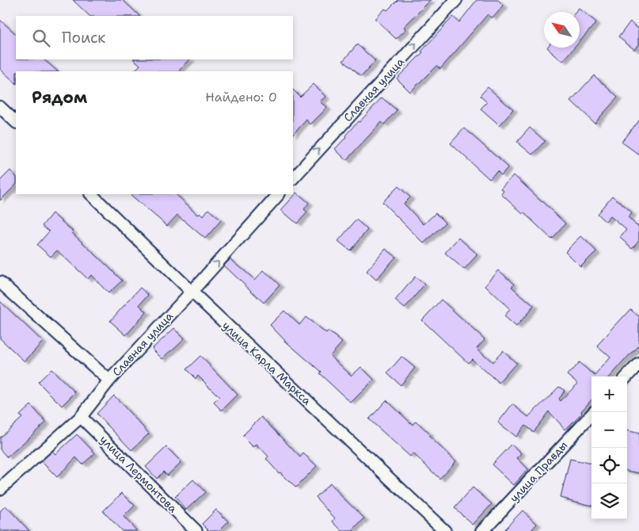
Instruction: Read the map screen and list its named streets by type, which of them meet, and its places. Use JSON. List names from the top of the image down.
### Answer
{
  "streets": {
    "street": [
      "Славная улица",
      "улица Карла Маркса",
      "улица Правды",
      "улица Лермонтова"
    ]
  },
  "crossings": [
    ["Славная улица", "улица Карла Маркса"],
    ["Славная улица", "улица Лермонтова"]
  ],
  "one_way": ["Славная улица"],
  "north": "top left",
  "page": {
    "search": "Поиск",
    "heading": ["Рядом", "Найдено: 0"],
    "map_buttons": ["+", "−"]
  }
}
